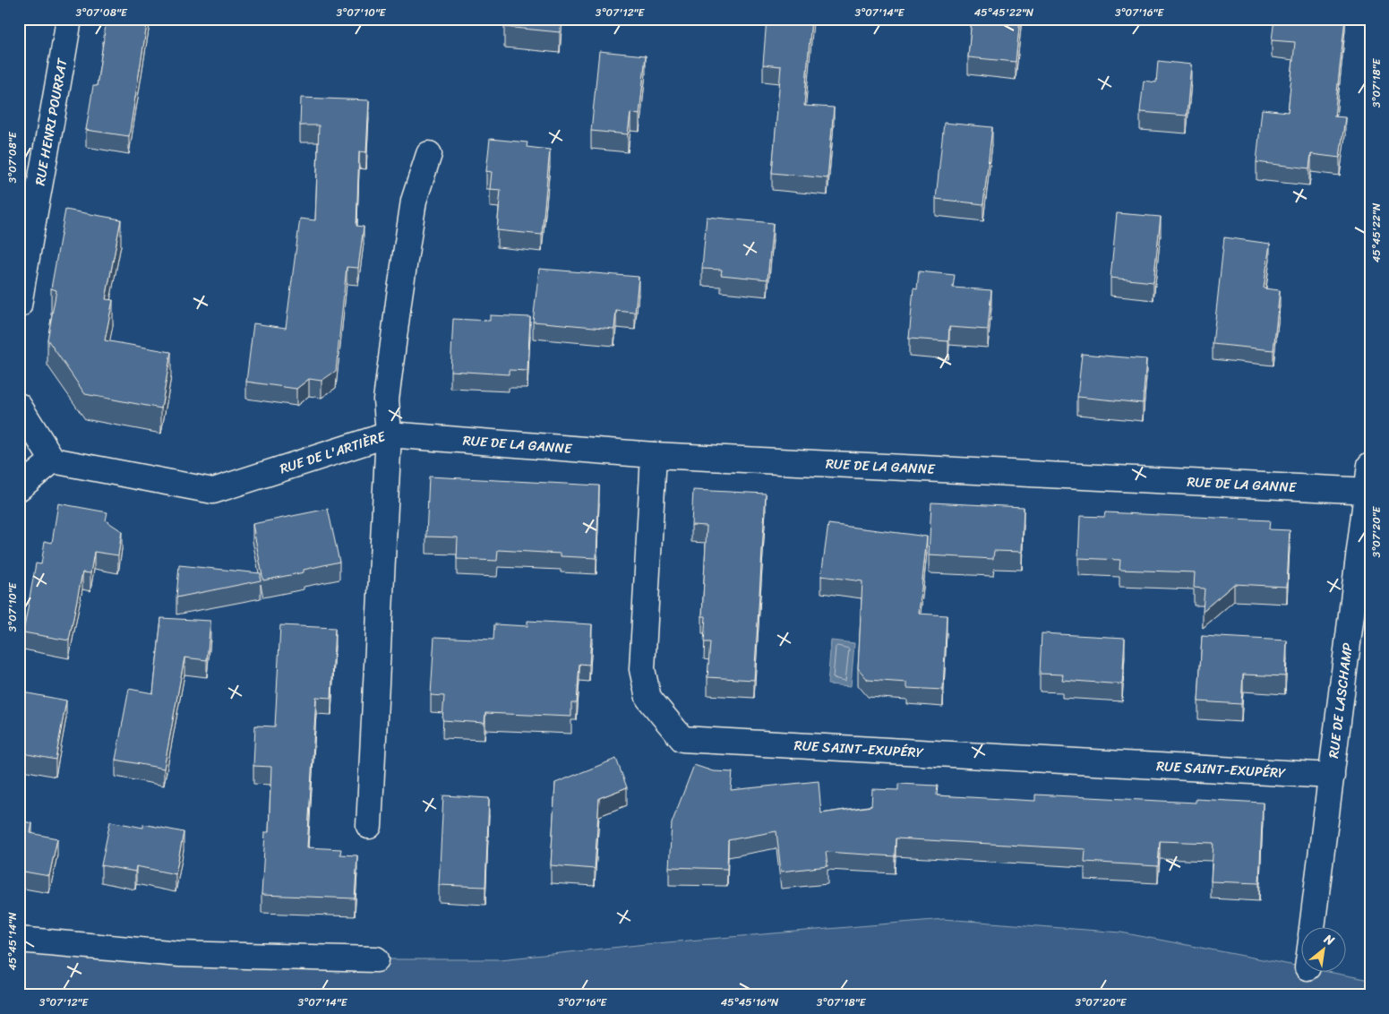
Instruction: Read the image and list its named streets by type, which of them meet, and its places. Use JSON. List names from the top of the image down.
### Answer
{
  "streets": {
    "street": [
      "RUE HENRI POURRAT",
      "RUE DE LA GANNE",
      "RUE DE L'ARTIÈRE",
      "RUE DE LASCHAMP",
      "RUE SAINT-EXUPÉRY"
    ]
  },
  "crossings": [
    ["RUE DE LA GANNE", "RUE DE L'ARTIÈRE"],
    ["RUE DE LA GANNE", "RUE DE LASCHAMP"],
    ["RUE DE LA GANNE", "RUE SAINT-EXUPÉRY"],
    ["RUE DE LASCHAMP", "RUE SAINT-EXUPÉRY"]
  ],
  "north": "top right",
  "coordinates": [
    "3°07'08\"E",
    "3°07'10\"E",
    "3°07'12\"E",
    "3°07'14\"E",
    "45°45'22\"N",
    "3°07'16\"E",
    "3°07'18\"E",
    "3°07'20\"E",
    "45°45'14\"N",
    "45°45'16\"N"
  ]
}
